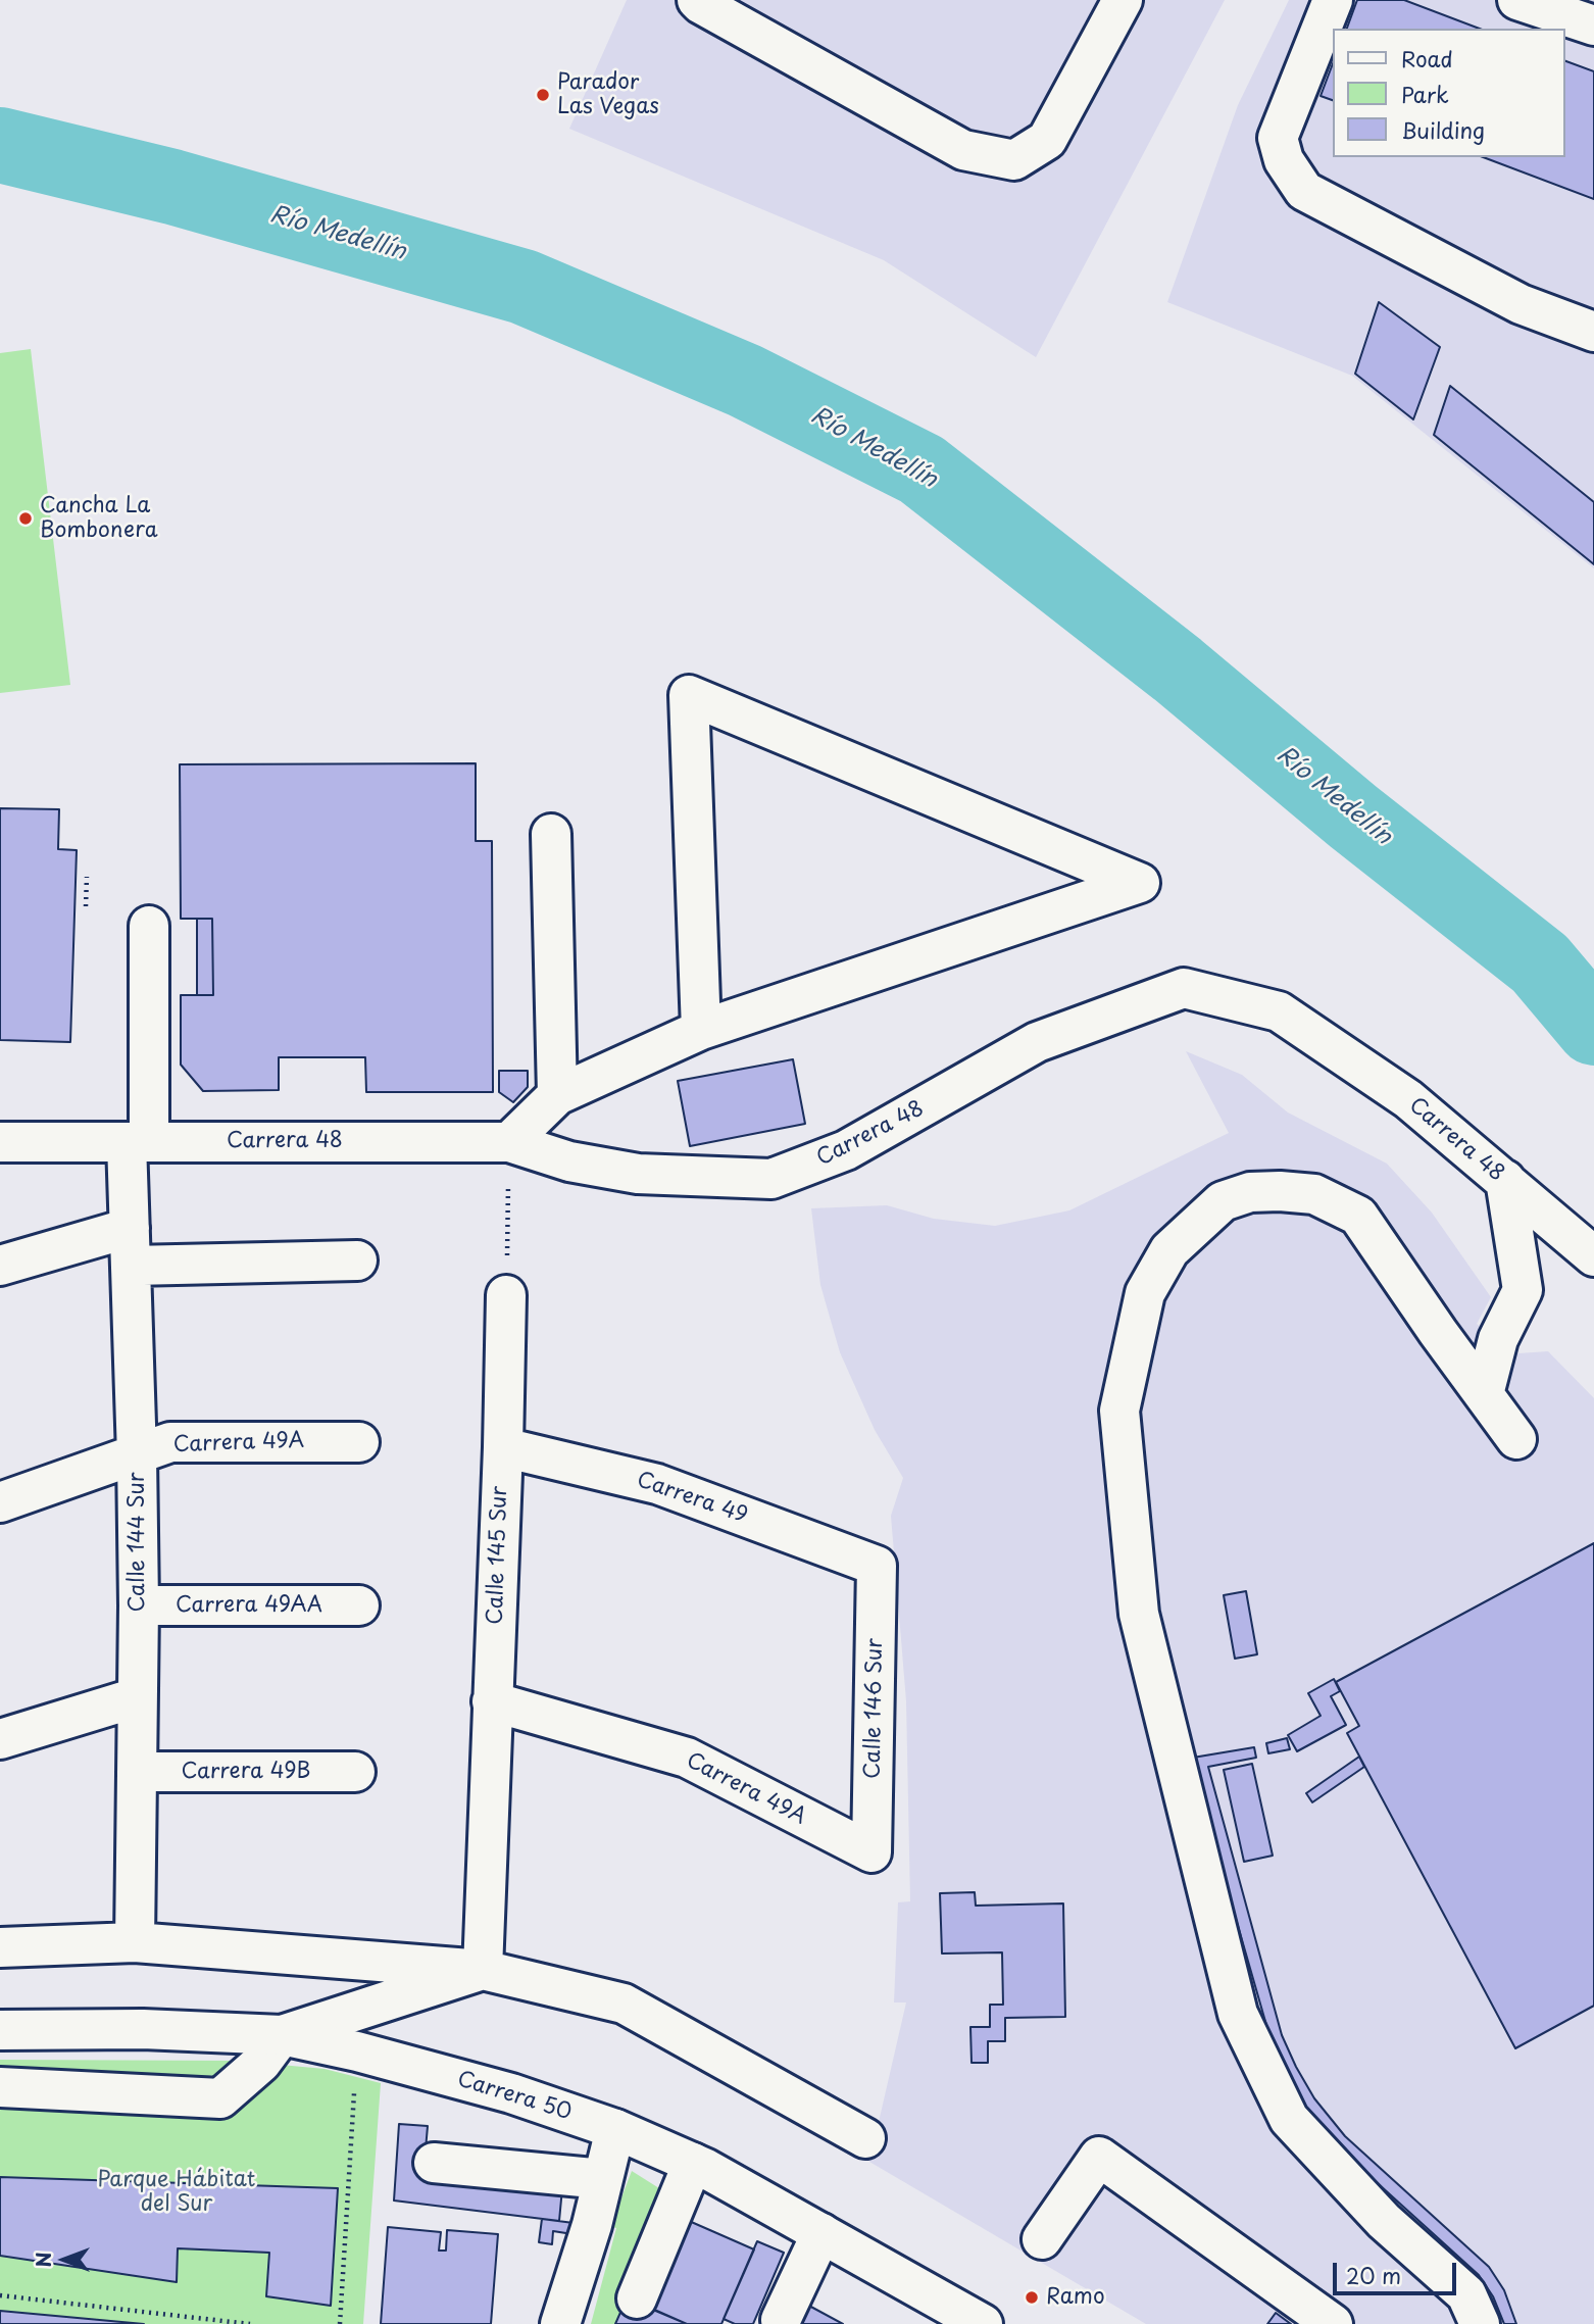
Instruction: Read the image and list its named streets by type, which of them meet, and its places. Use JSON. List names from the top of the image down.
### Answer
{
  "streets": {
    "street": [
      "Carrera 48",
      "Carrera 49A",
      "Carrera 49",
      "Calle 144 Sur",
      "Calle 145 Sur",
      "Carrera 49AA",
      "Calle 146 Sur",
      "Carrera 49B",
      "Carrera 50"
    ]
  },
  "crossings": [
    ["Carrera 48", "Calle 144 Sur"],
    ["Carrera 49A", "Calle 144 Sur"],
    ["Carrera 49A", "Calle 145 Sur"],
    ["Carrera 49A", "Calle 146 Sur"],
    ["Carrera 49", "Calle 145 Sur"],
    ["Carrera 49", "Calle 146 Sur"],
    ["Calle 144 Sur", "Carrera 49AA"],
    ["Calle 144 Sur", "Carrera 49B"]
  ],
  "water": ["Río Medellín"],
  "parks": ["Parque Hábitat del Sur"],
  "places": ["Parador Las Vegas", "Cancha La Bombonera", "Ramo"],
  "legend": ["Road", "Park", "Building"],
  "scale_bar": "20 m",
  "north": "left"
}
